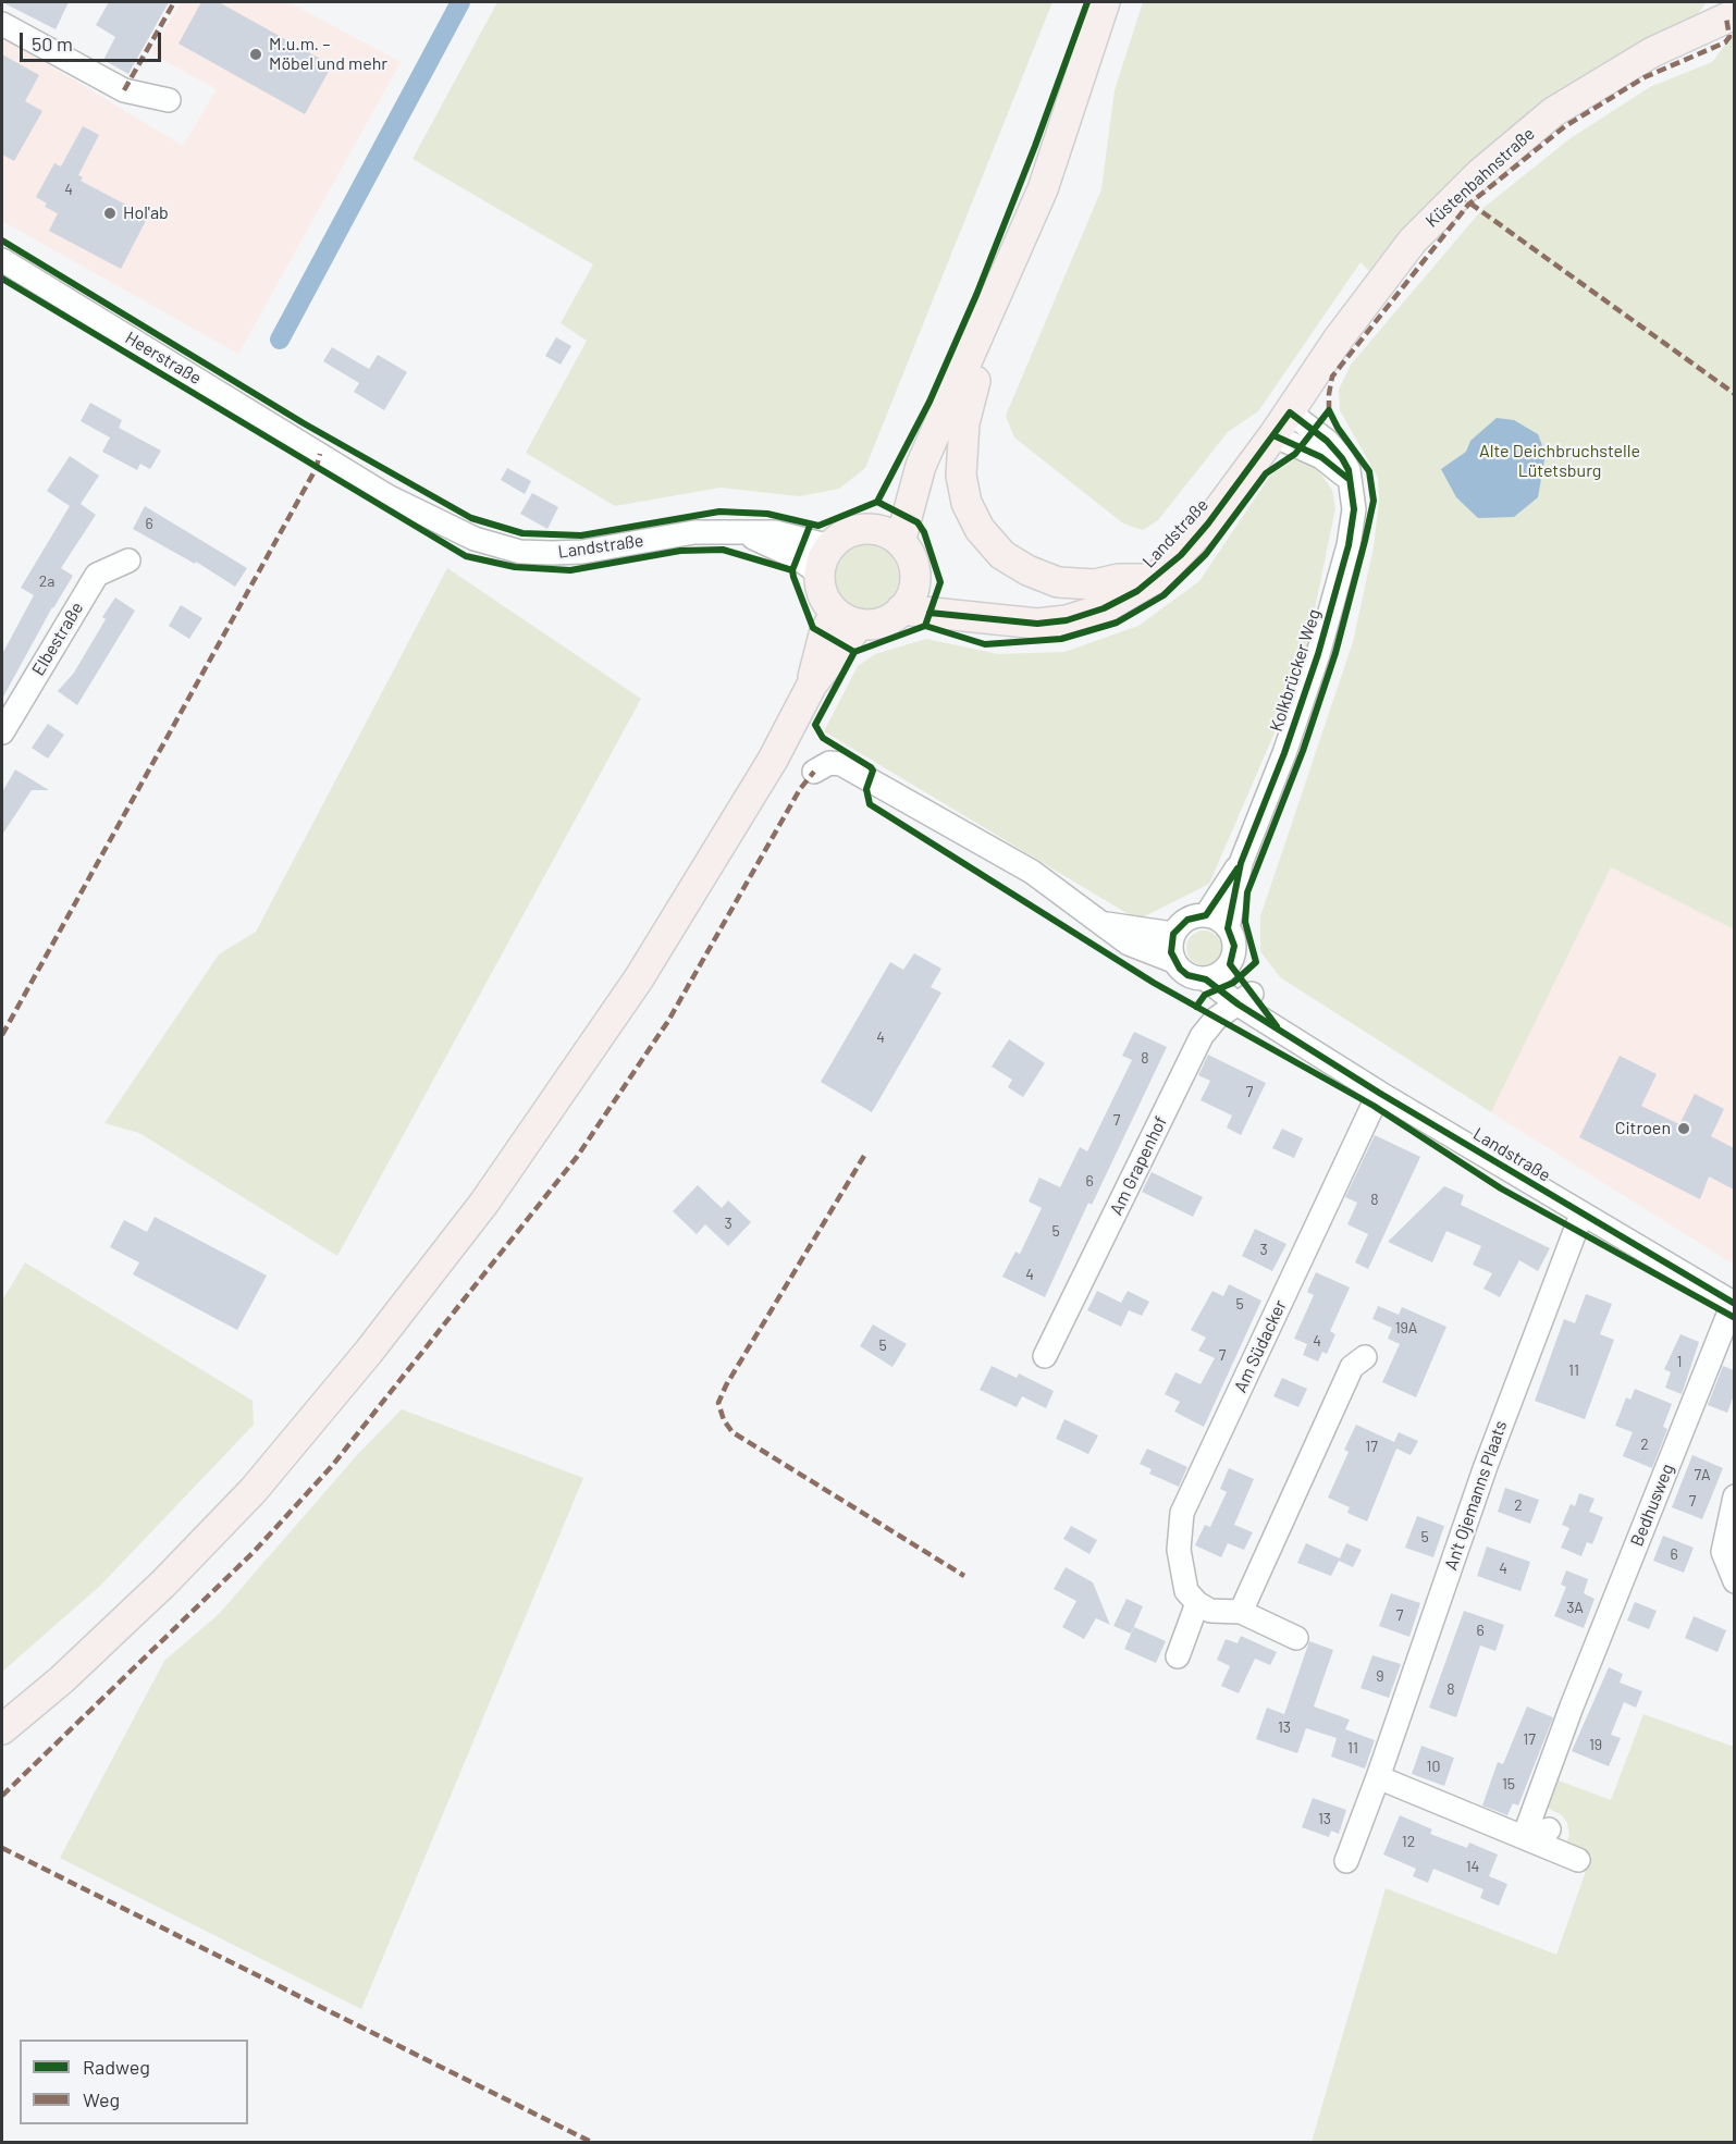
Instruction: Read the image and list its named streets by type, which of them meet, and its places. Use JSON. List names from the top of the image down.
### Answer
{
  "streets": {
    "main road": ["Küstenbahnstraße", "Landstraße"],
    "street": [
      "Heerstraße",
      "Elbestraße",
      "Kolkbrücker Weg",
      "Am Grapenhof",
      "Am Südacker",
      "An't Ojemanns Plaats",
      "Bedhusweg"
    ]
  },
  "crossings": [
    ["Küstenbahnstraße", "Landstraße"],
    ["Küstenbahnstraße", "Kolkbrücker Weg"],
    ["Heerstraße", "Landstraße"],
    ["Landstraße", "Kolkbrücker Weg"],
    ["Landstraße", "Am Grapenhof"],
    ["Landstraße", "Am Südacker"],
    ["Landstraße", "An't Ojemanns Plaats"],
    ["Landstraße", "Bedhusweg"]
  ],
  "parks": ["Alte Deichbruchstelle Lütetsburg"],
  "places": ["M.u.m. – Möbel und mehr", "Hol'ab", "Citroen"],
  "house_numbers": [
    "4",
    "6",
    "2a",
    "4",
    "8",
    "7",
    "7",
    "6",
    "8",
    "3",
    "5",
    "3",
    "4",
    "5",
    "19A",
    "4",
    "5",
    "7",
    "1",
    "11",
    "2",
    "17",
    "7A",
    "7",
    "2",
    "5",
    "6",
    "4",
    "3A",
    "7",
    "6",
    "9",
    "8",
    "13",
    "17",
    "19",
    "11",
    "10",
    "15",
    "13",
    "12",
    "14"
  ],
  "legend": ["Radweg", "Weg"],
  "scale_bar": "50 m"
}
